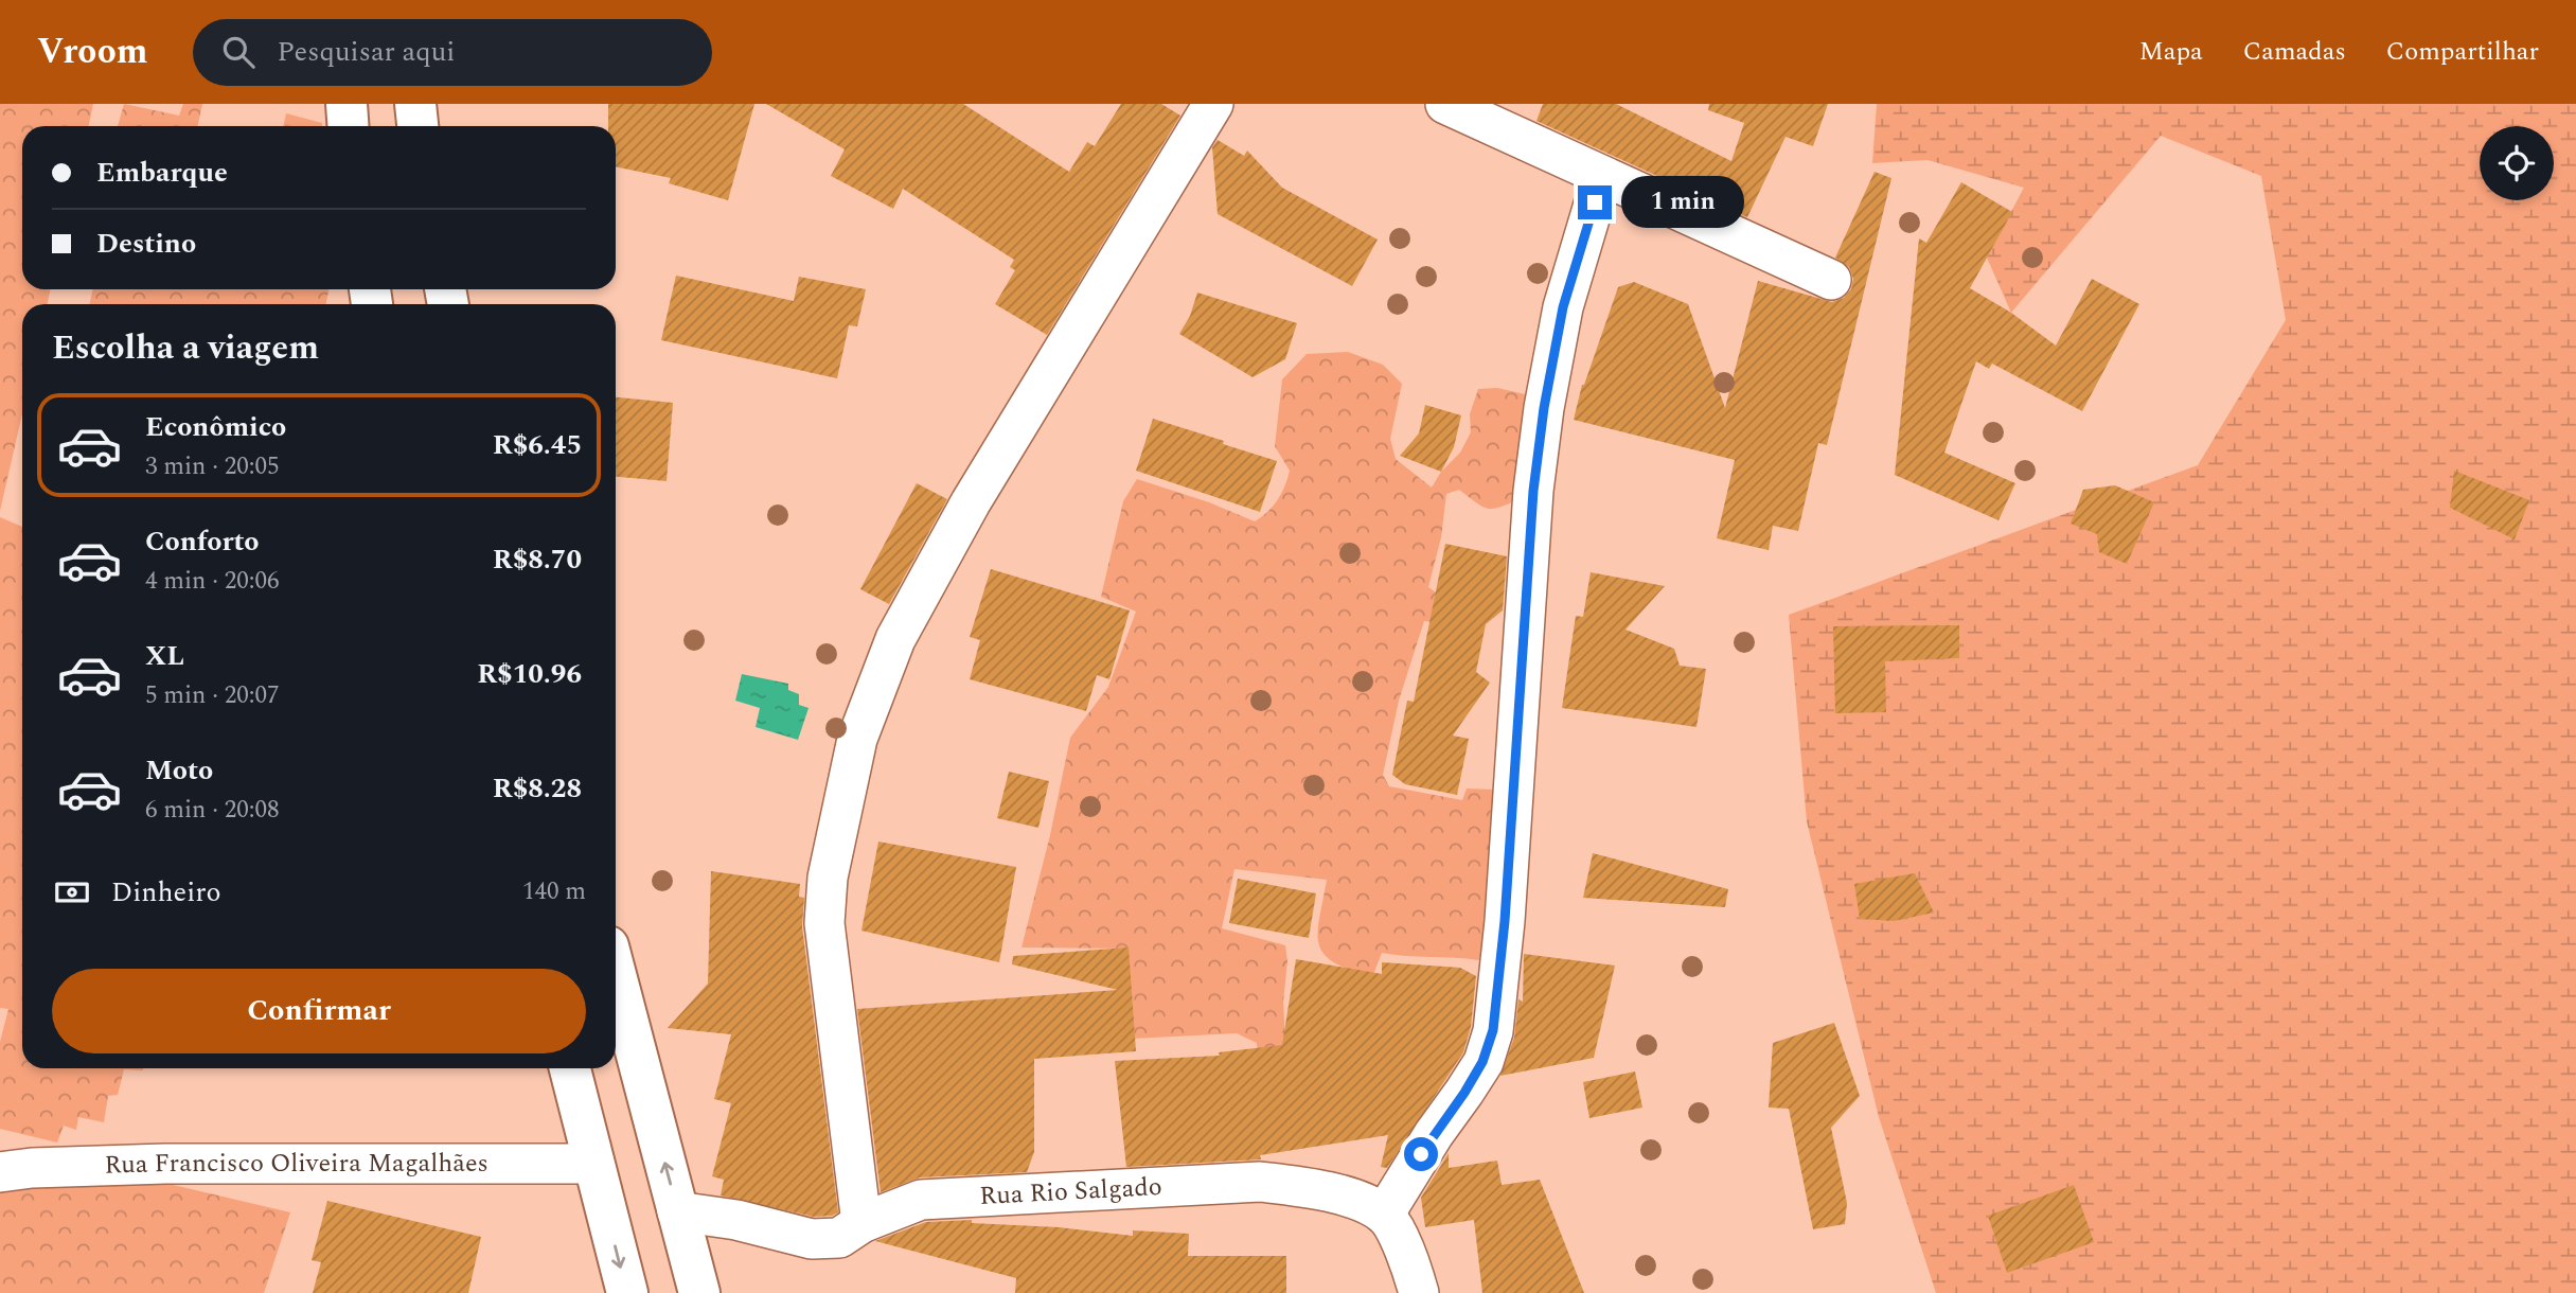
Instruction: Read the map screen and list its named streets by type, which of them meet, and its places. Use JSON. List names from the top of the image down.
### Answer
{
  "streets": {
    "street": ["Rua Francisco Oliveira Magalhães", "Rua Rio Salgado"]
  },
  "page": {
    "header": "Vroom",
    "search": "Pesquisar aqui",
    "nav": ["Mapa", "Camadas", "Compartilhar"],
    "banner": ["Embarque", "Destino"],
    "bubble": "1 min",
    "heading": "Escolha a viagem",
    "list": [
      {
        "name": "Econômico",
        "note": "3 min · 20:05",
        "value": "R$6.45"
      },
      {
        "name": "Conforto",
        "note": "4 min · 20:06",
        "value": "R$8.70"
      },
      {
        "name": "XL",
        "note": "5 min · 20:07",
        "value": "R$10.96"
      },
      {
        "name": "Moto",
        "note": "6 min · 20:08",
        "value": "R$8.28"
      }
    ],
    "pay": ["Dinheiro", "140 m"],
    "buttons": "Confirmar"
  }
}
